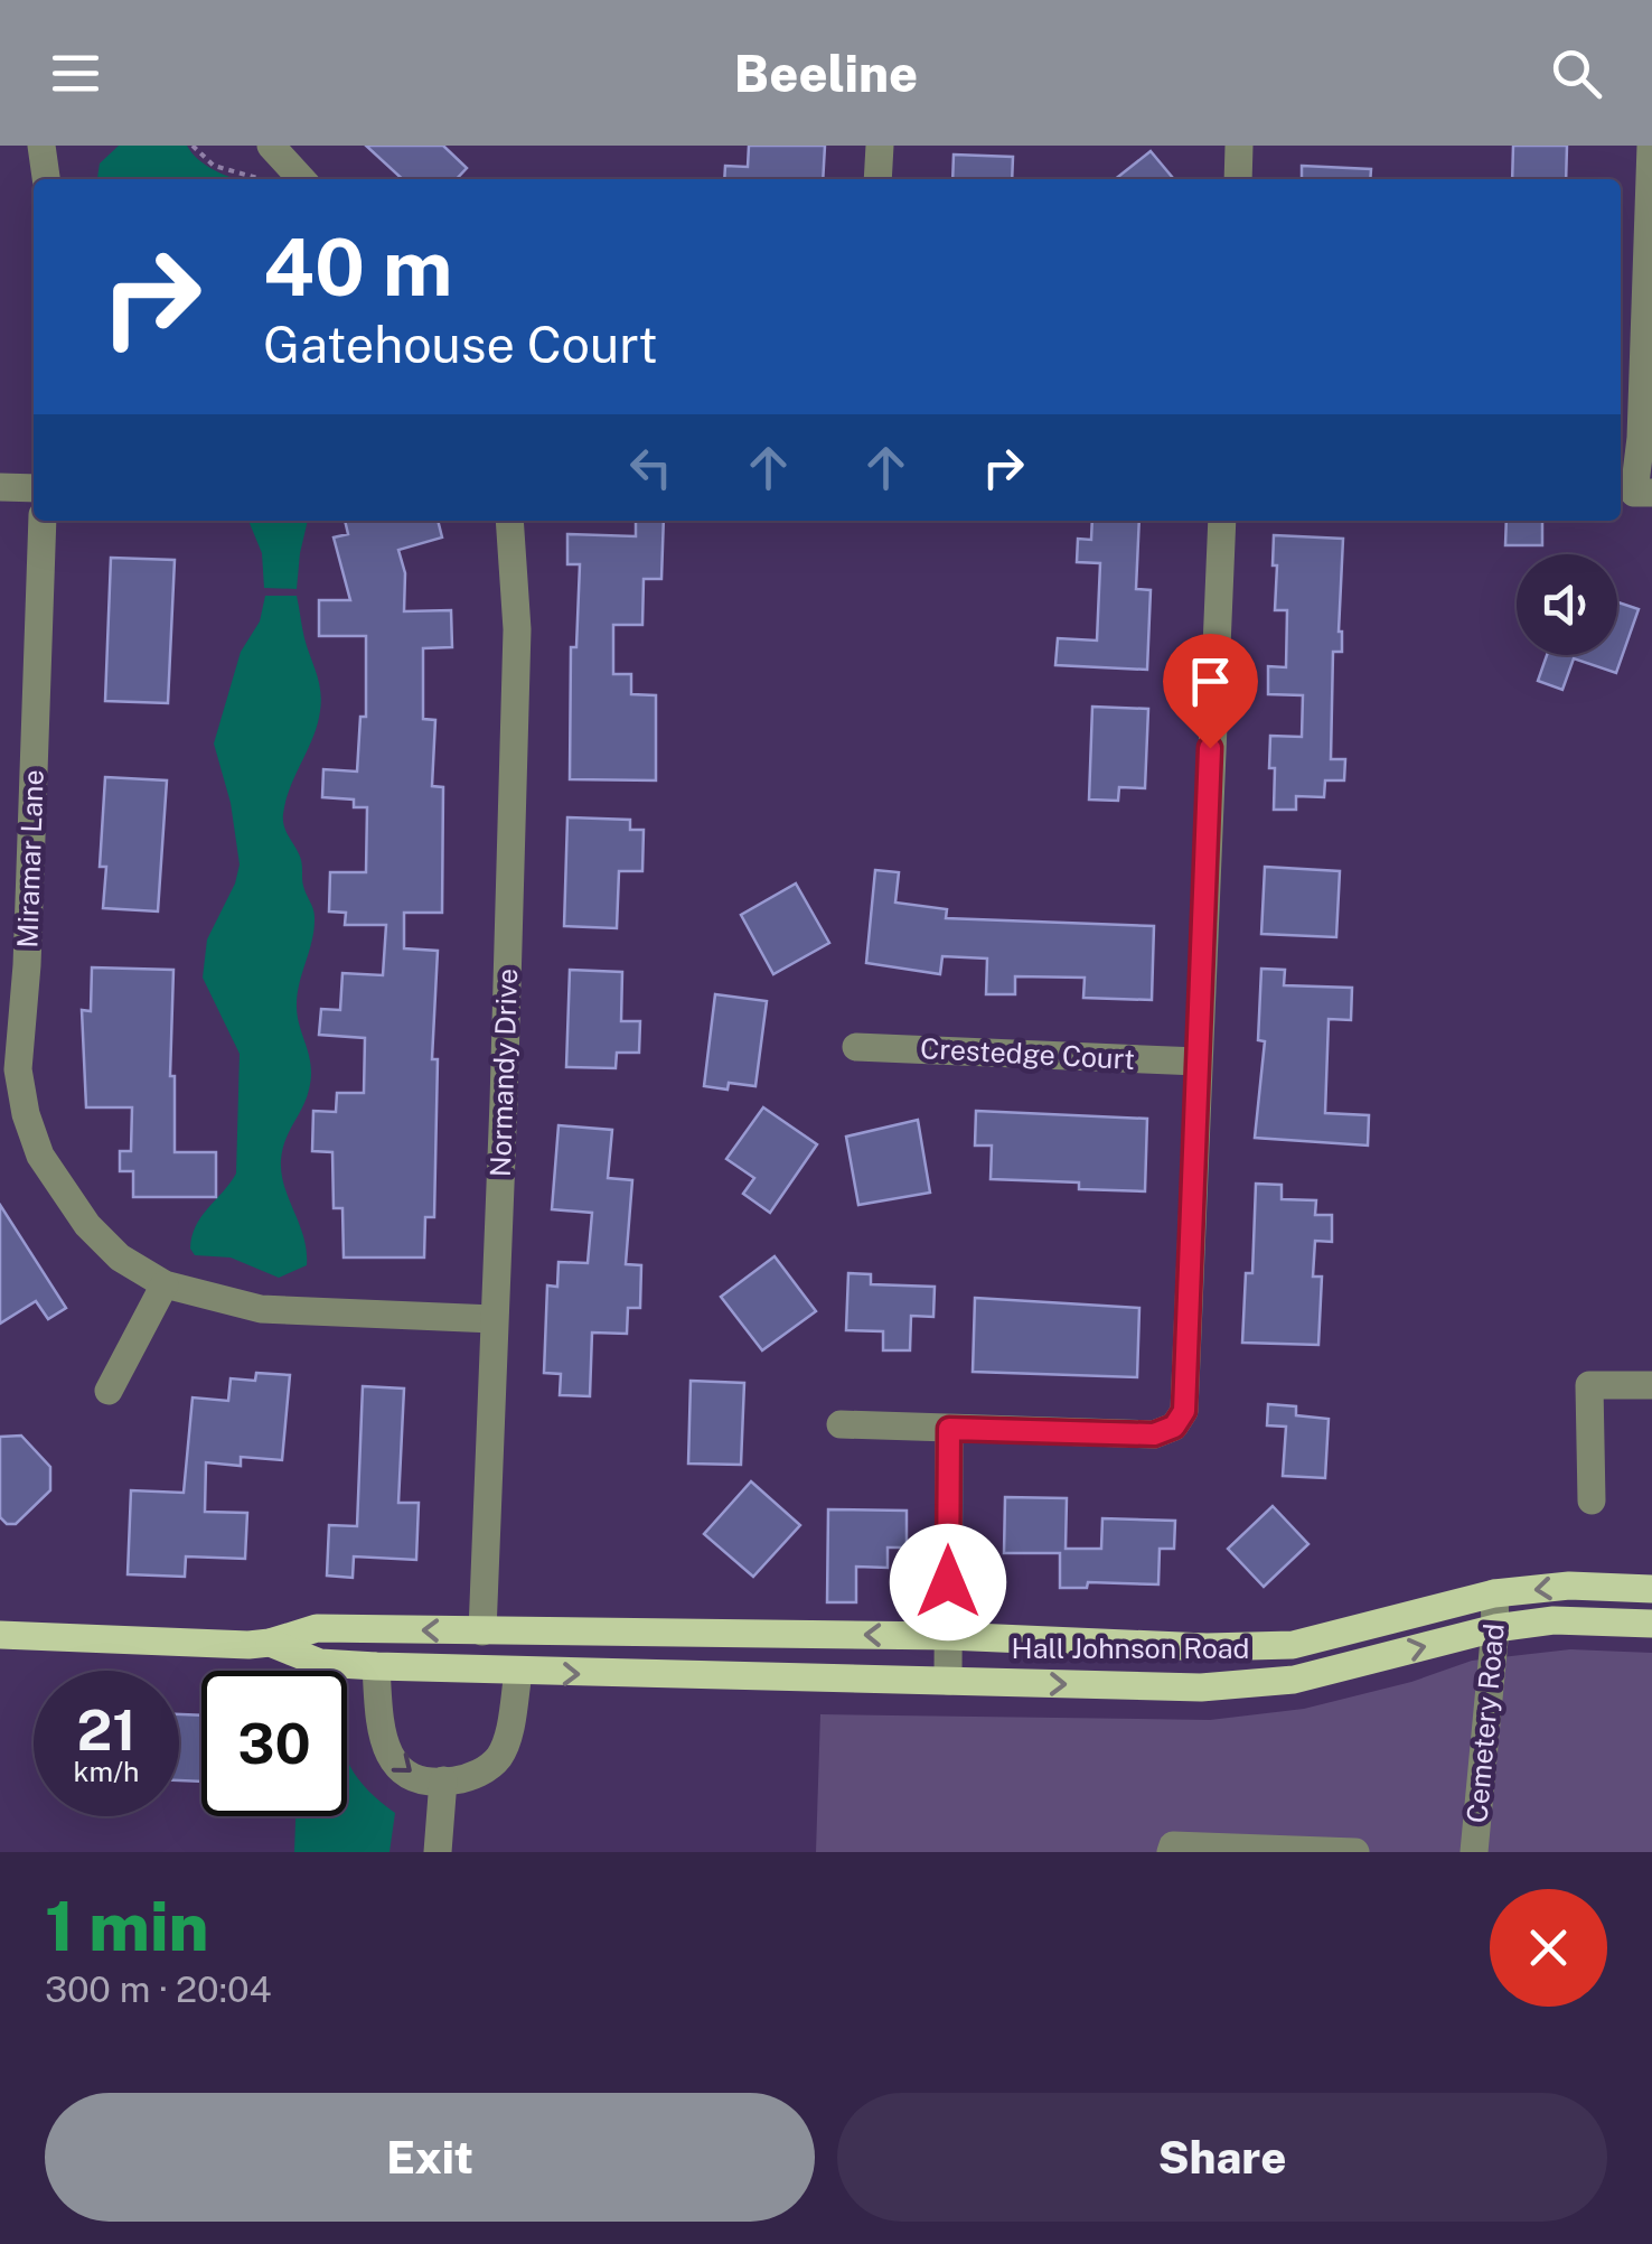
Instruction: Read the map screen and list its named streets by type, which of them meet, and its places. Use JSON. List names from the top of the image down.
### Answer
{
  "streets": {
    "main road": ["Hall Johnson Road"],
    "street": [
      "Miramar Lane",
      "Crestedge Court",
      "Normandy Drive",
      "Cemetery Road"
    ]
  },
  "crossings": [
    ["Miramar Lane", "Normandy Drive"],
    ["Normandy Drive", "Hall Johnson Road"],
    ["Hall Johnson Road", "Cemetery Road"]
  ],
  "page": {
    "header": "Beeline",
    "turn": ["40 m", "Gatehouse Court"],
    "speed": "21 km/h",
    "limit": "30",
    "heading": ["1 min", "300 m · 20:04"],
    "buttons": ["Exit", "Share"]
  }
}
